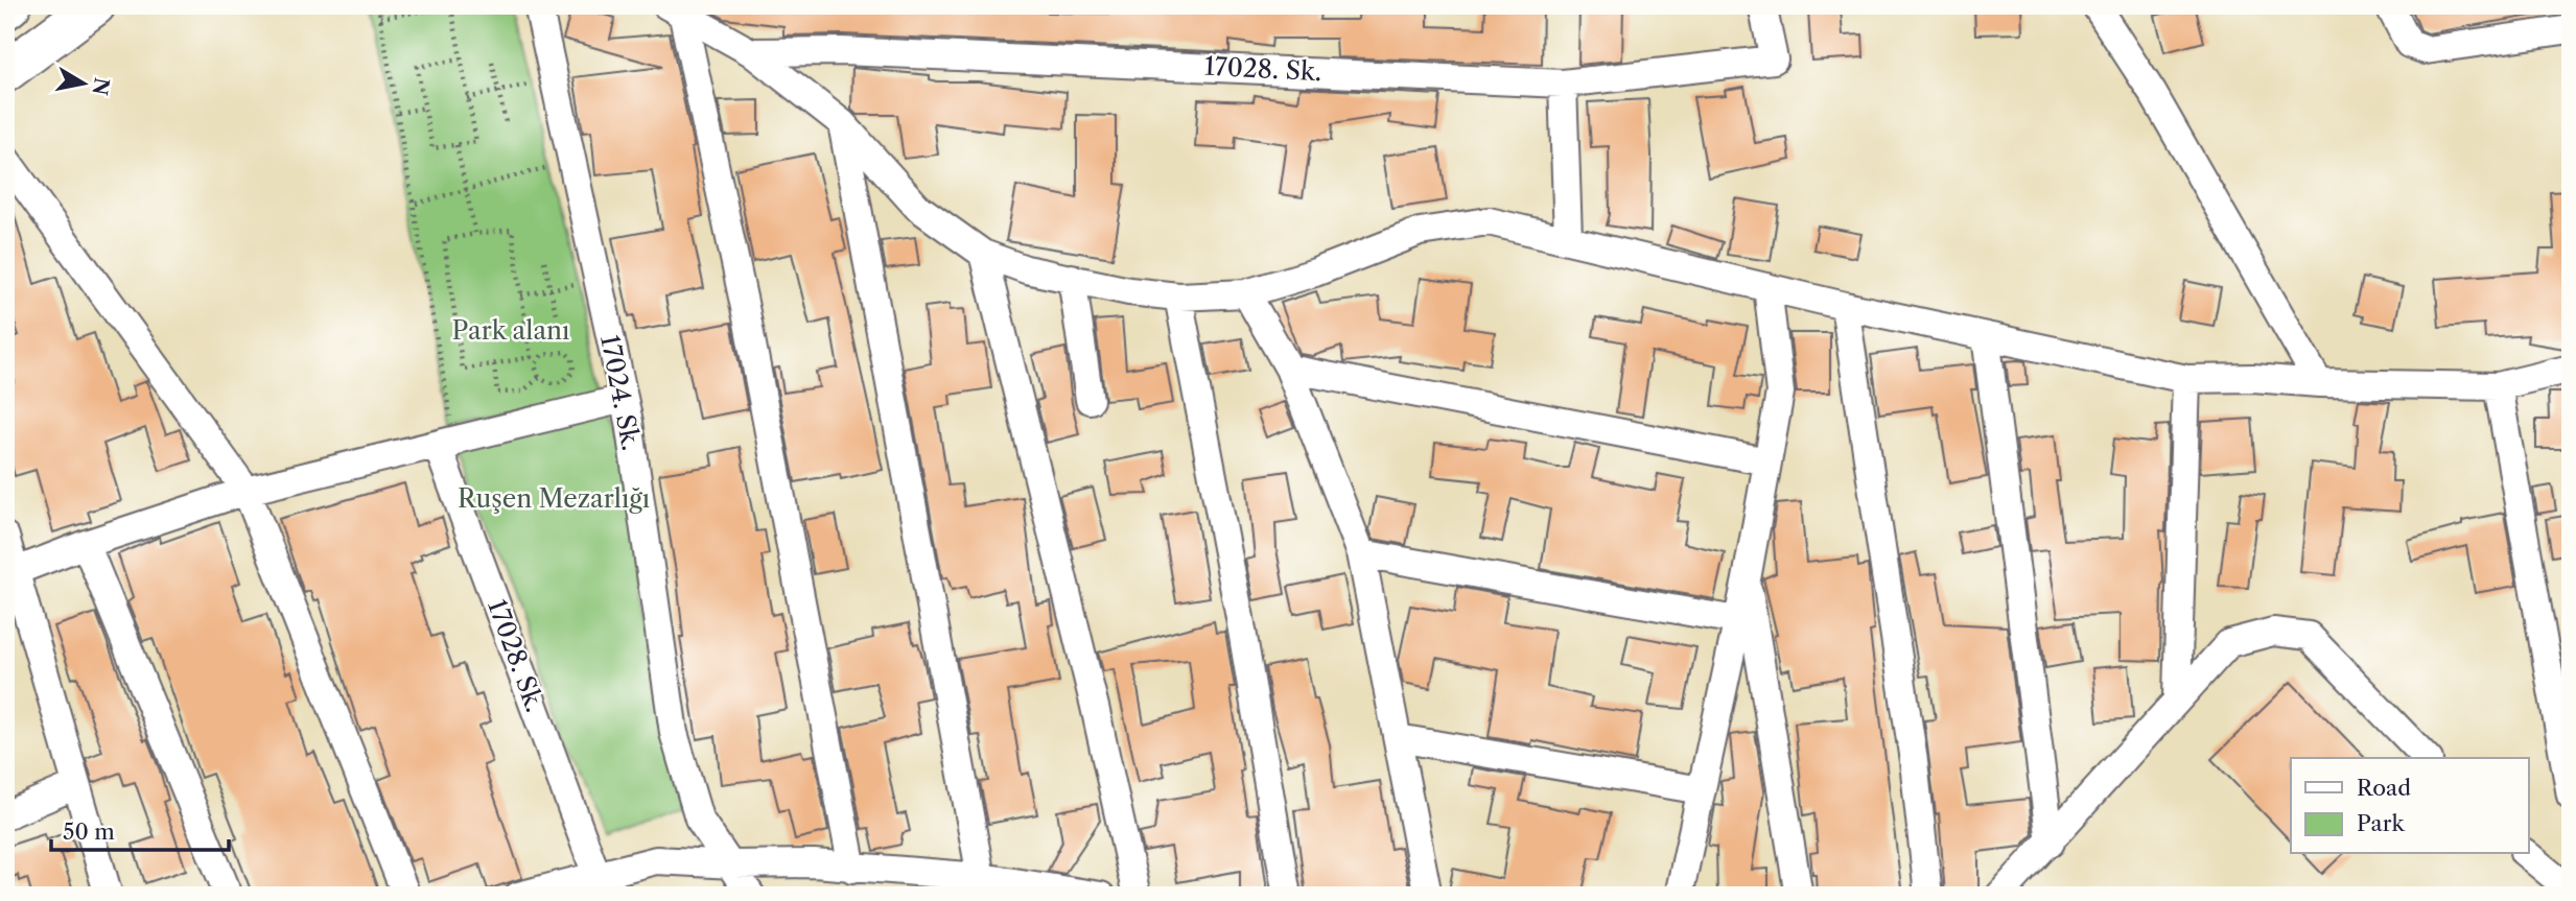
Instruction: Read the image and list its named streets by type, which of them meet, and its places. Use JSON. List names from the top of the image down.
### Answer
{
  "streets": {
    "street": ["17028. Sk.", "17024. Sk."]
  },
  "parks": ["Park alanı", "Ruşen Mezarlığı"],
  "legend": ["Road", "Park"],
  "scale_bar": "50 m",
  "north": "right"
}
